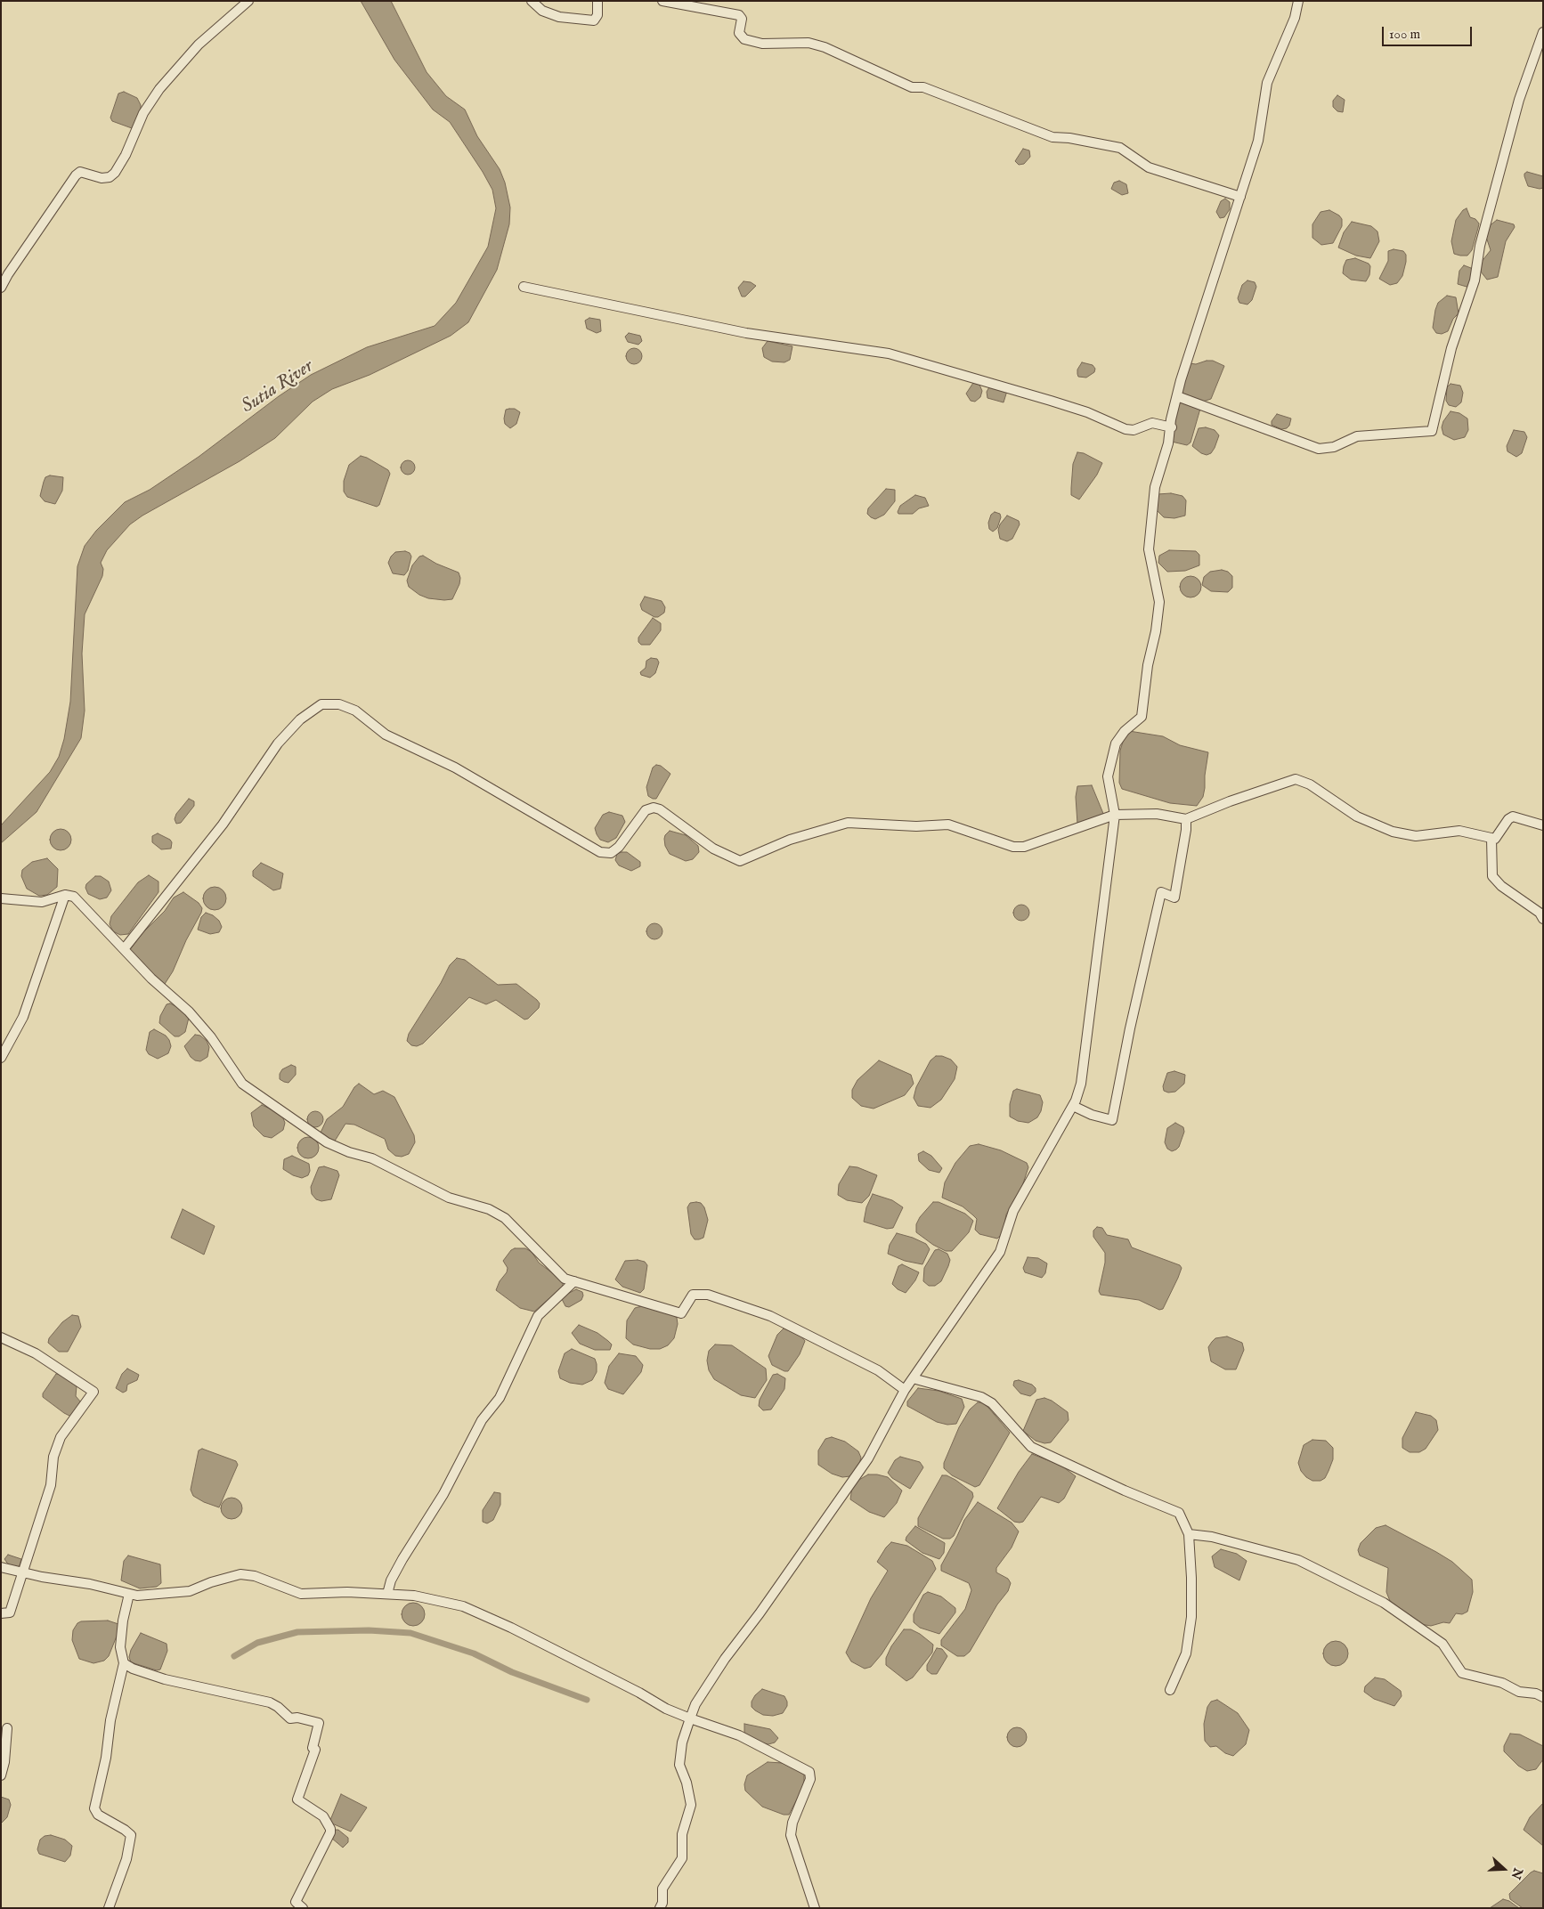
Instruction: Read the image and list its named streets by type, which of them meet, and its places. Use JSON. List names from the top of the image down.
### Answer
{
  "water": ["Sutia River"],
  "scale_bar": "100 m",
  "north": "right"
}
